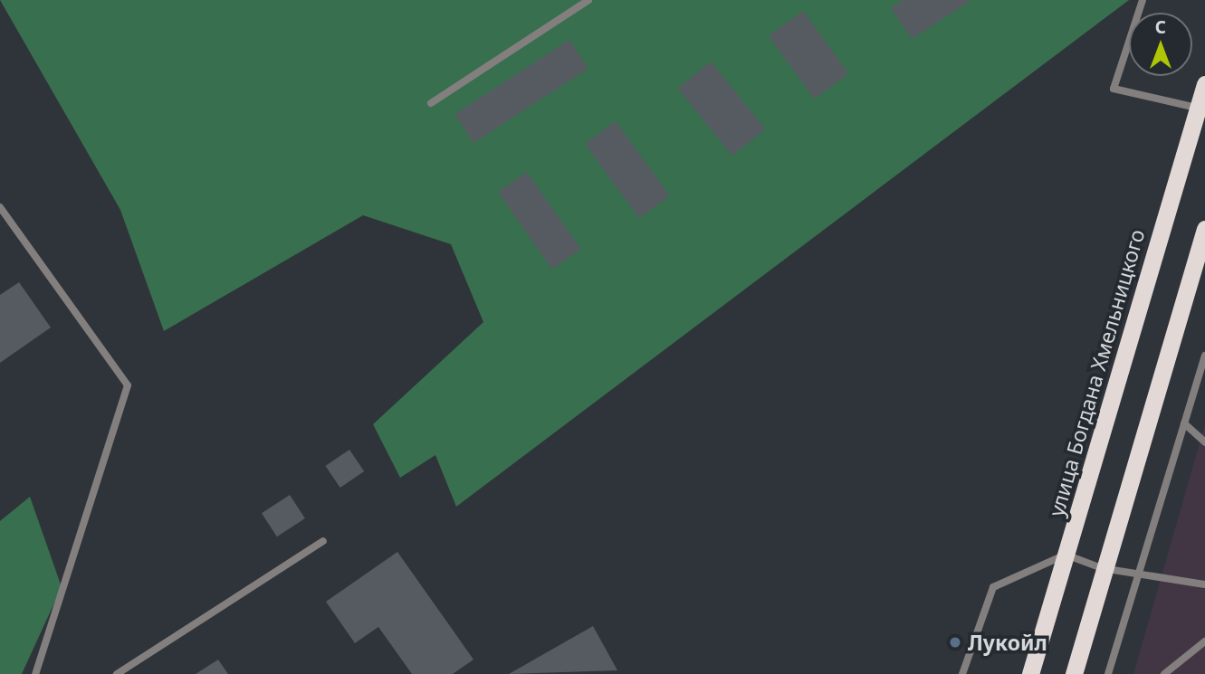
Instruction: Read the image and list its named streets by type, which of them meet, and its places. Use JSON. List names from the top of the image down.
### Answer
{
  "streets": {
    "highway": ["улица Богдана Хмельницкого"]
  },
  "places": ["Лукойл"],
  "north": "top"
}
